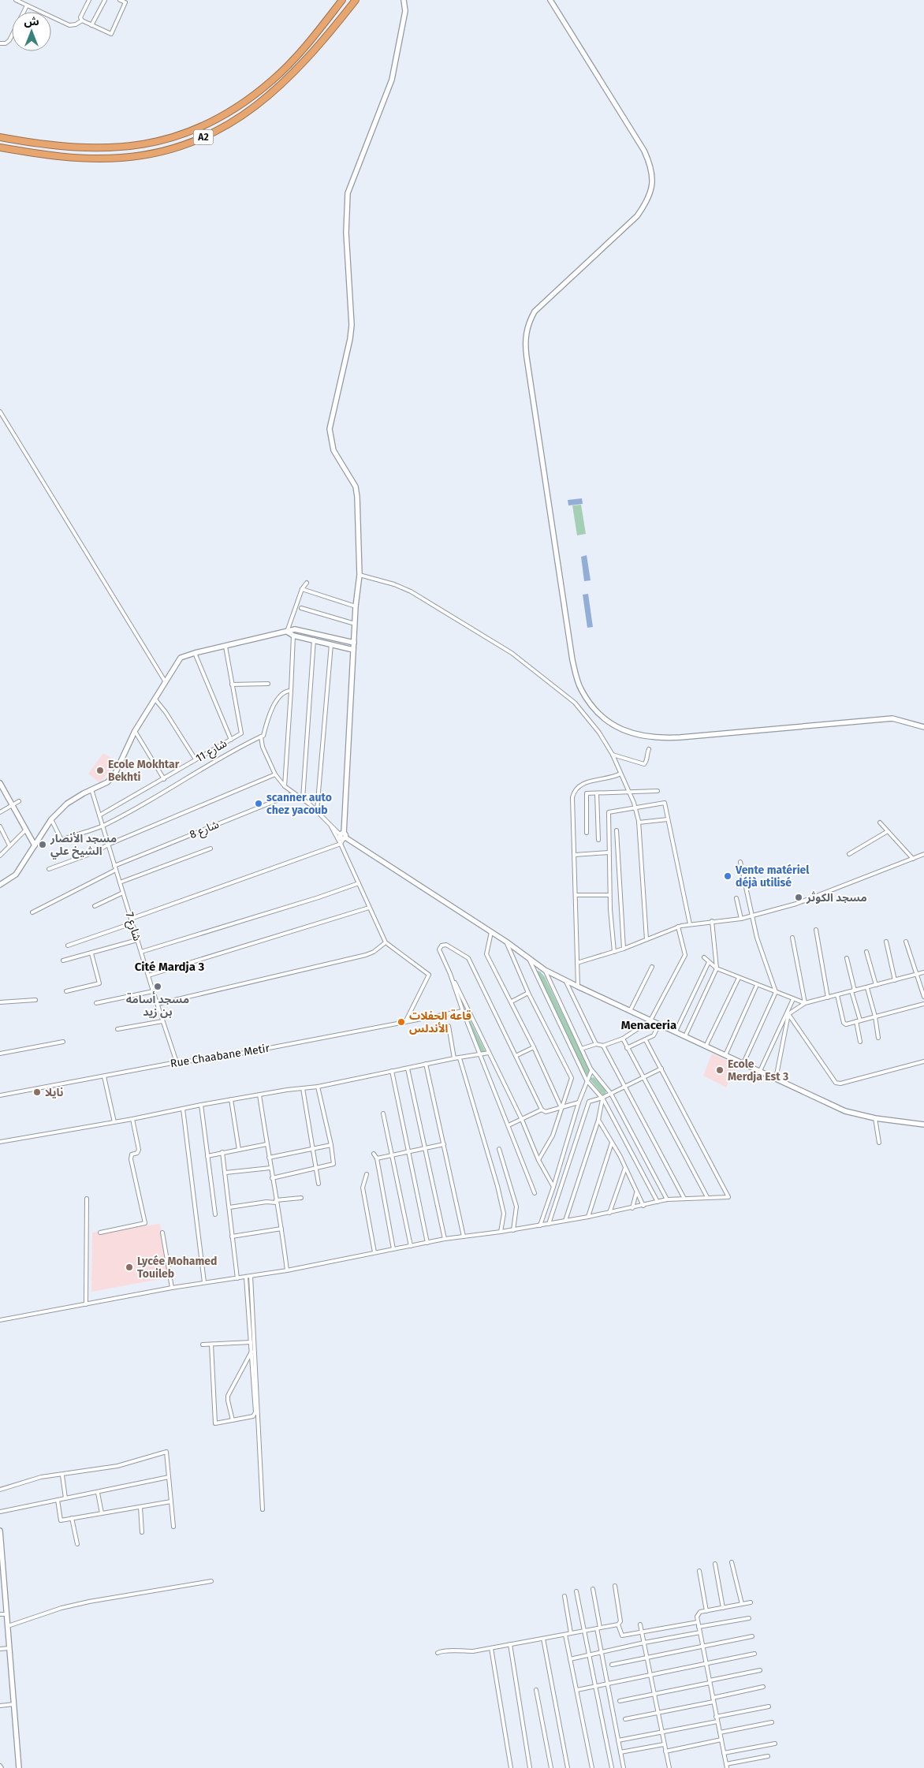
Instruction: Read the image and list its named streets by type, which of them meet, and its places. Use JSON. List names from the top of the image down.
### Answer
{
  "streets": {
    "highway": ["A2"],
    "street": [
      "شارع 11",
      "شارع 8",
      "شارع 7",
      "Rue Chaabane Metir"
    ]
  },
  "crossings": [
    ["شارع 11", "شارع 7"],
    ["شارع 8", "شارع 7"],
    ["شارع 7", "Rue Chaabane Metir"]
  ],
  "districts": ["Cité Mardja 3", "Menaceria"],
  "places": [
    "Ecole Mokhtar Bekhti",
    "scanner auto chez yacoub",
    "مسجد الأنصار الشيخ علي",
    "Vente matériel déjà utilisé",
    "مسجد الكوثر",
    "مسجد أسامة بن زيد",
    "قاعة الحفلات الأندلس",
    "Ecole Merdja Est 3",
    "نايلا",
    "Lycée Mohamed Touileb"
  ],
  "north": "top"
}
